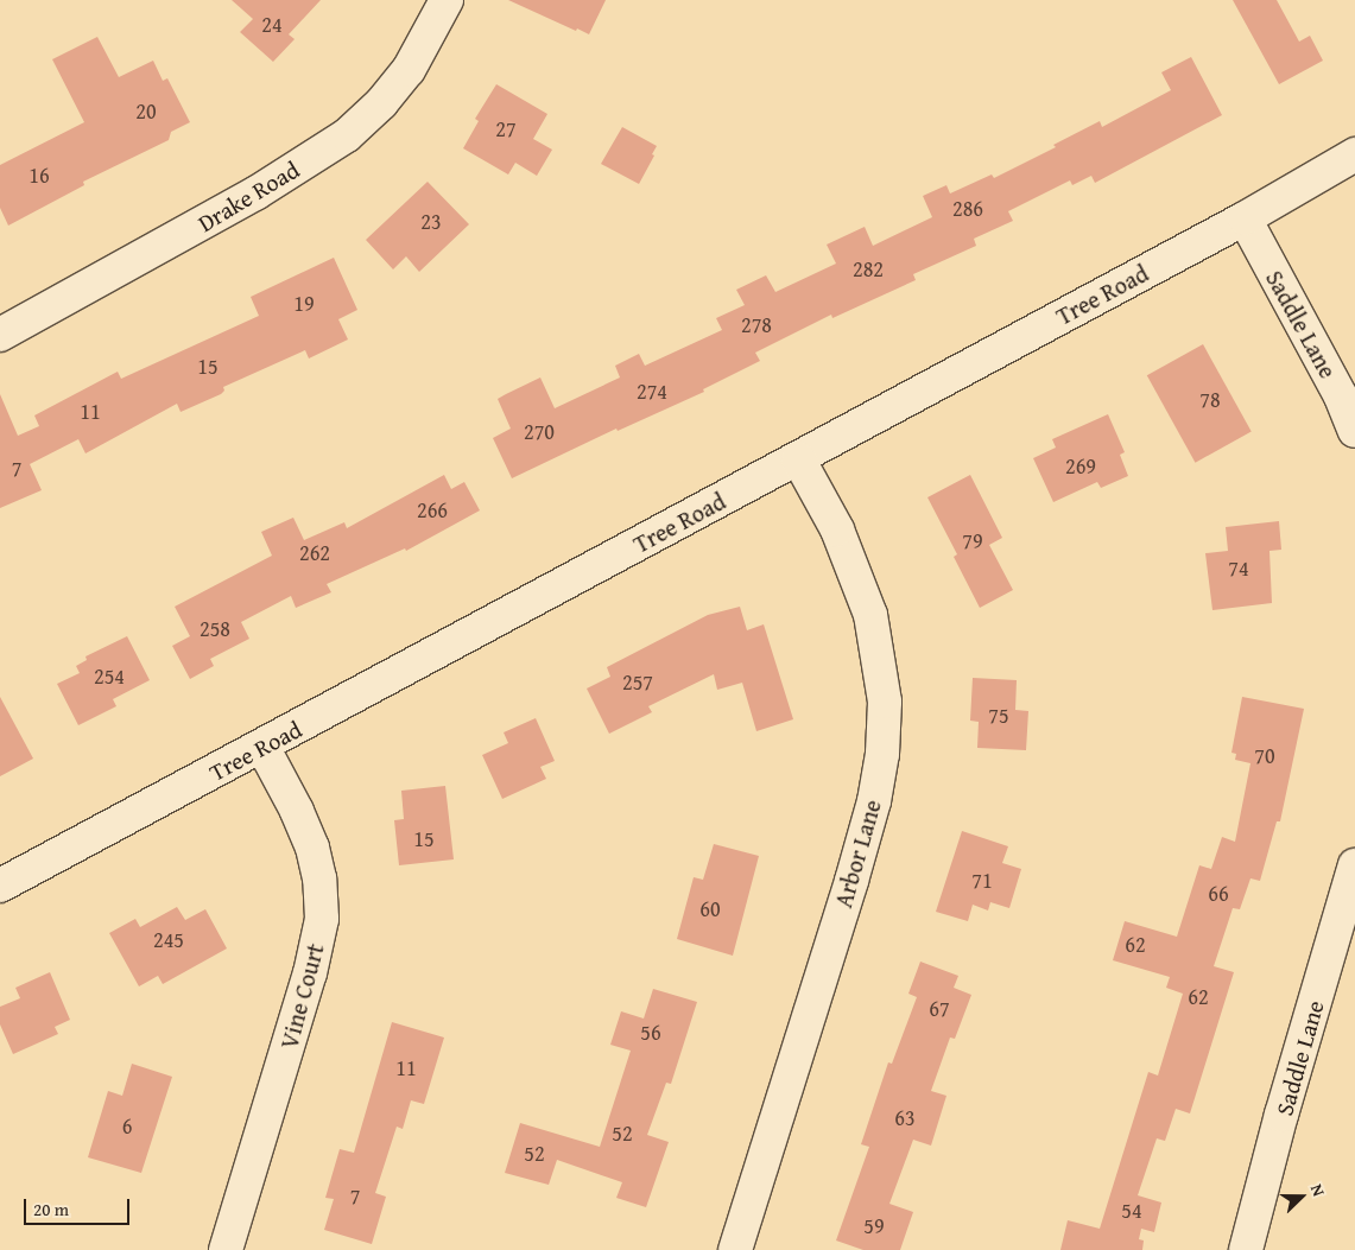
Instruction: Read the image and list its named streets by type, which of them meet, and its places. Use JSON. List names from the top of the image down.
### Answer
{
  "streets": {
    "street": [
      "Drake Road",
      "Tree Road",
      "Saddle Lane",
      "Arbor Lane",
      "Vine Court"
    ]
  },
  "crossings": [
    ["Tree Road", "Saddle Lane"],
    ["Tree Road", "Arbor Lane"],
    ["Tree Road", "Vine Court"]
  ],
  "house_numbers": [
    "24",
    "20",
    "27",
    "16",
    "286",
    "23",
    "282",
    "19",
    "278",
    "15",
    "274",
    "78",
    "11",
    "270",
    "269",
    "7",
    "266",
    "79",
    "262",
    "74",
    "258",
    "254",
    "257",
    "75",
    "70",
    "15",
    "71",
    "66",
    "60",
    "245",
    "62",
    "62",
    "67",
    "56",
    "11",
    "63",
    "6",
    "52",
    "52",
    "7",
    "54",
    "59"
  ],
  "scale_bar": "20 m",
  "north": "right"
}
